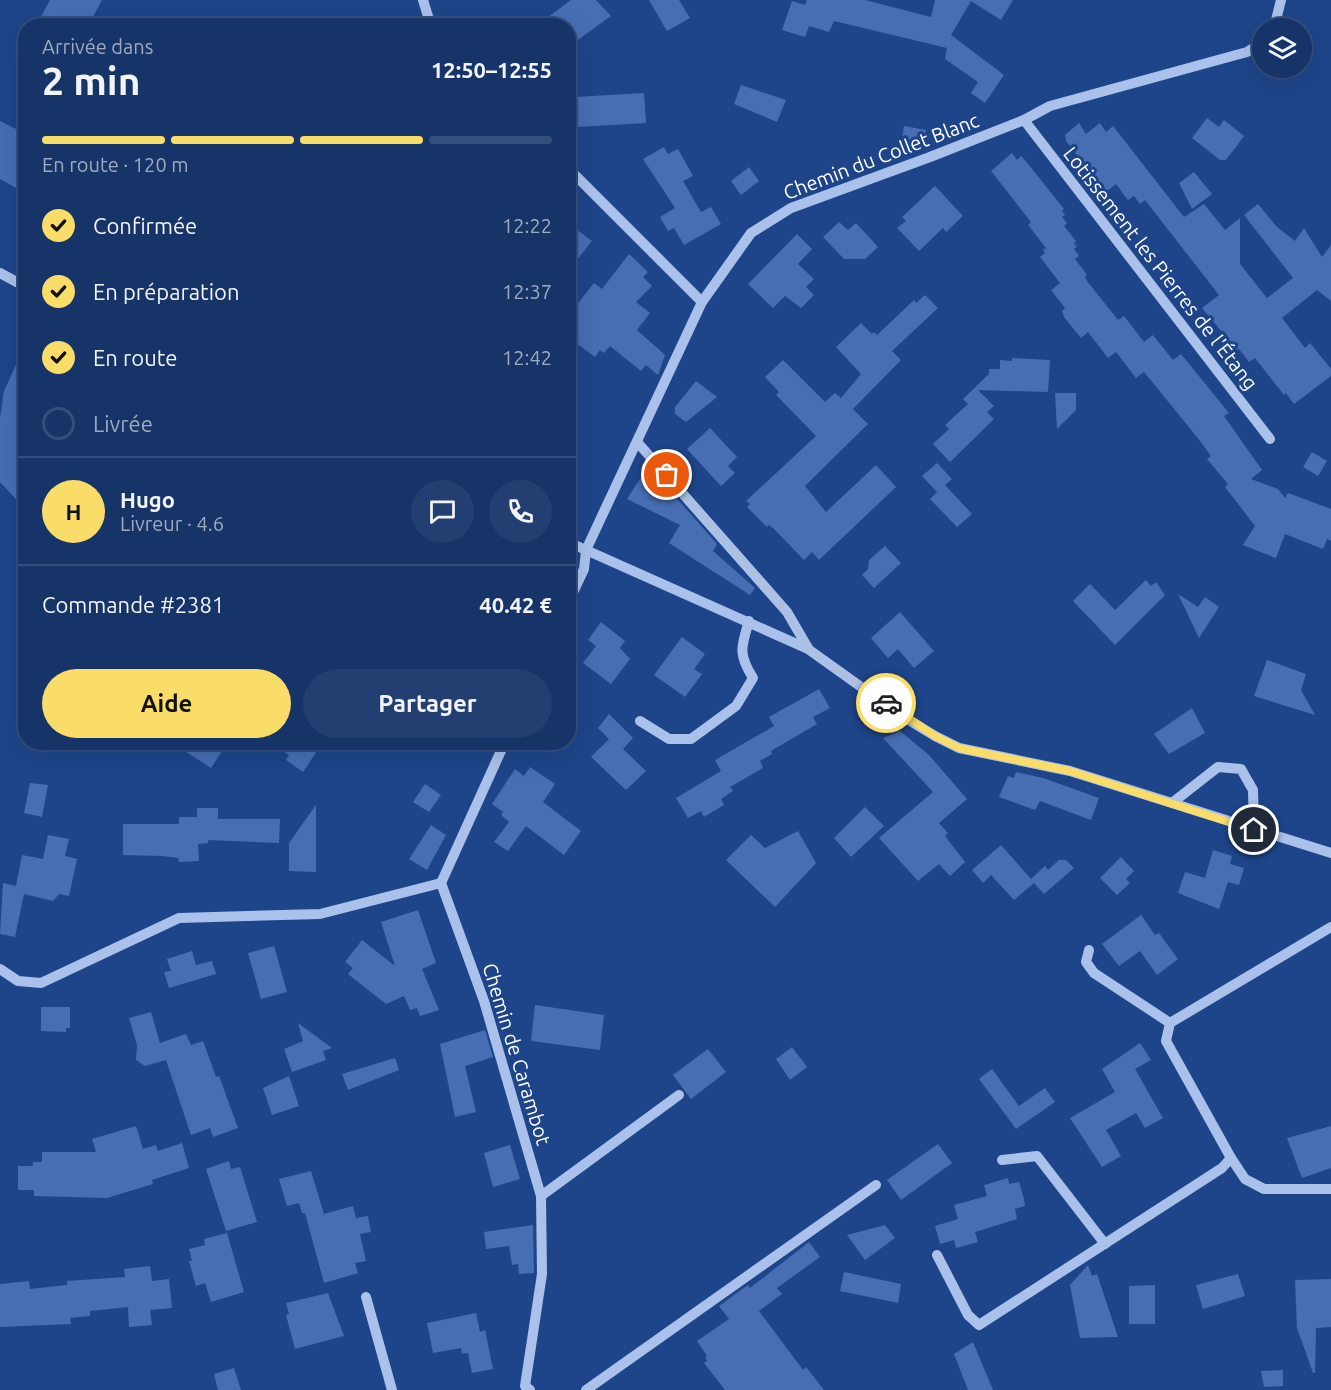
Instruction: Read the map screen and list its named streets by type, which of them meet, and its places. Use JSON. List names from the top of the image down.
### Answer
{
  "streets": {
    "street": ["Chemin du Collet Blanc", "Lotissement les Pierres de l'Étang", "Chemin de Carambot"]
  },
  "crossings": [
    ["Chemin du Collet Blanc", "Lotissement les Pierres de l'Étang"]
  ],
  "page": {
    "heading": ["2 min", "Arrivée dans", "12:50–12:55"],
    "panel": [
      "Hugo",
      "Livreur · 4.6",
      "Commande #2381",
      "40.42 €"
    ],
    "bar": "En route · 120 m",
    "list": [
      ["Confirmée", "12:22"],
      ["En préparation", "12:37"],
      ["En route", "12:42"],
      "Livrée"
    ],
    "round": "H",
    "buttons": ["Aide", "Partager"]
  }
}
